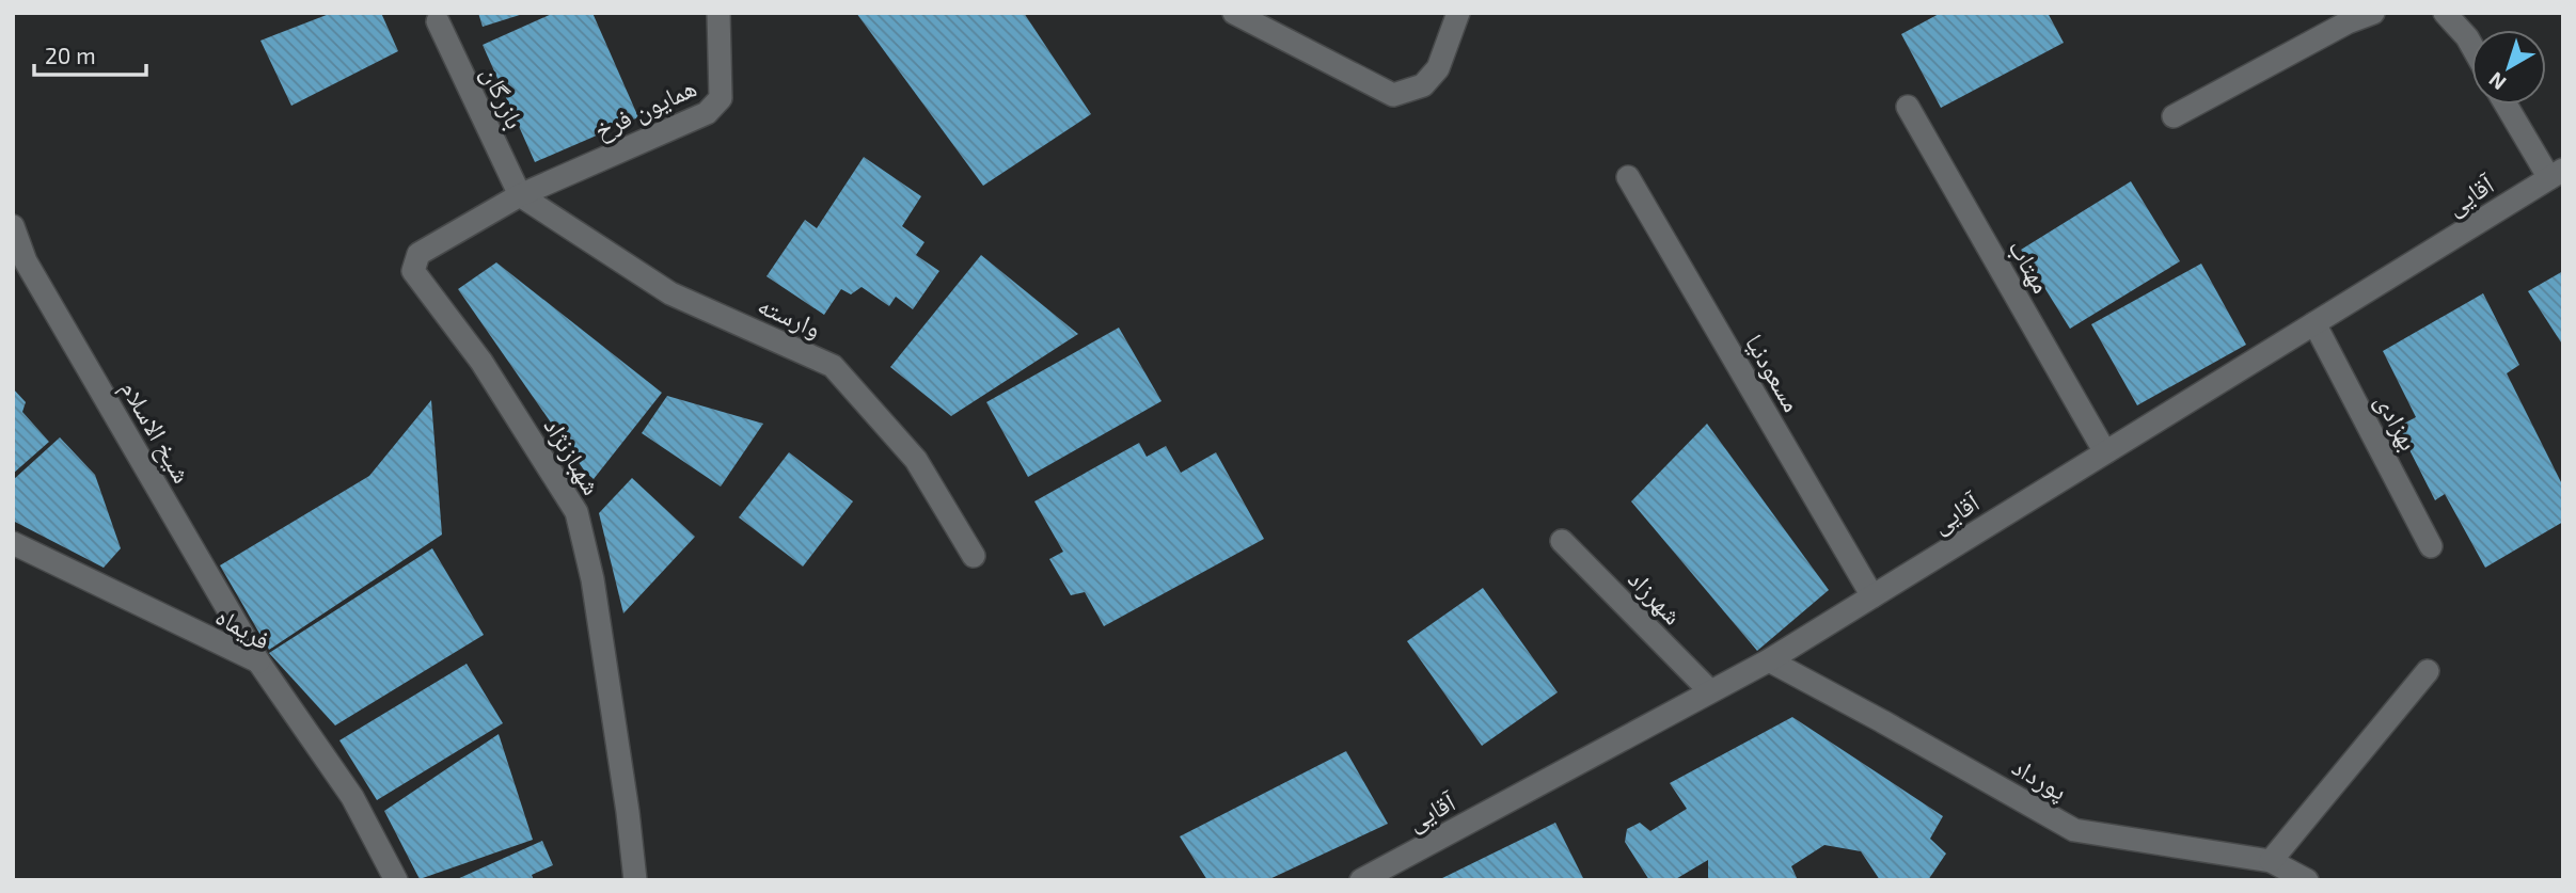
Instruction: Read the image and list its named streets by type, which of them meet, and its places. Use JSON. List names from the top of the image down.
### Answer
{
  "streets": {
    "street": [
      "بازرگان",
      "همایون فرخ",
      "آقایی",
      "مهتاب",
      "وارسته",
      "مسعودنیا",
      "بهزادی",
      "شیخ الاسلام",
      "شهبازنژاد",
      "شهرزاد",
      "فریماه",
      "پورداد"
    ]
  },
  "crossings": [
    ["بازرگان", "همایون فرخ"],
    ["بازرگان", "وارسته"],
    ["بازرگان", "شهبازنژاد"],
    ["همایون فرخ", "وارسته"],
    ["همایون فرخ", "شهبازنژاد"],
    ["آقایی", "مهتاب"],
    ["آقایی", "مسعودنیا"],
    ["آقایی", "بهزادی"],
    ["آقایی", "شهرزاد"],
    ["آقایی", "پورداد"],
    ["وارسته", "شهبازنژاد"],
    ["شیخ الاسلام", "فریماه"]
  ],
  "scale_bar": "20 m",
  "north": "bottom left"
}
